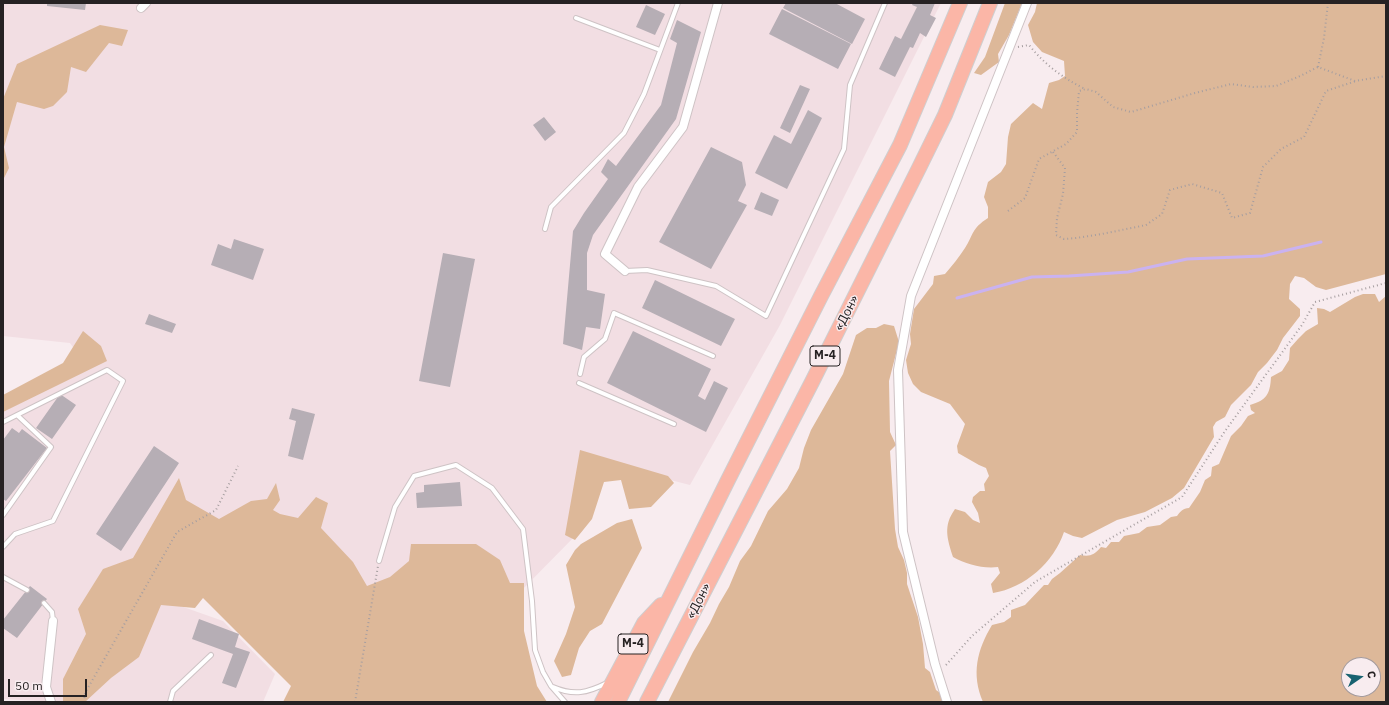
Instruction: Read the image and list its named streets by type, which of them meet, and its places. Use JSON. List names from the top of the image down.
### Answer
{
  "streets": {
    "highway": ["«Дон»", "М-4"]
  },
  "scale_bar": "50 m",
  "north": "right"
}
